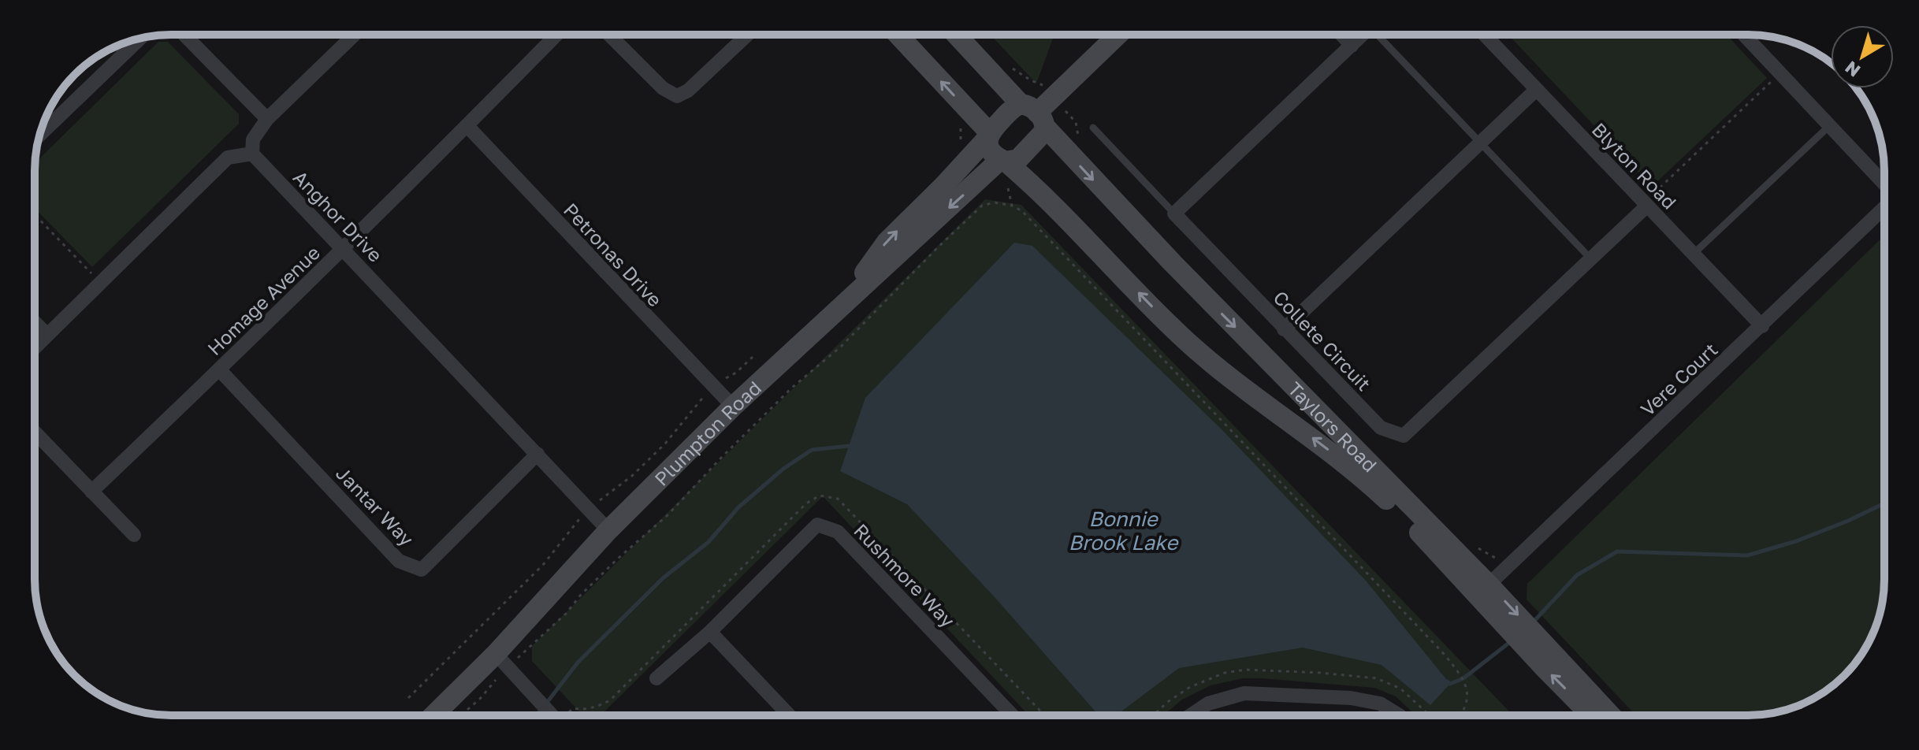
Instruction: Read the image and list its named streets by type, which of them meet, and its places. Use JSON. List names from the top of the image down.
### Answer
{
  "streets": {
    "street": [
      "Blyton Road",
      "Anghor Drive",
      "Petronas Drive",
      "Homage Avenue",
      "Collete Circuit",
      "Vere Court",
      "Taylors Road",
      "Plumpton Road",
      "Jantar Way",
      "Rushmore Way"
    ]
  },
  "crossings": [
    ["Blyton Road", "Collete Circuit"],
    ["Blyton Road", "Vere Court"],
    ["Anghor Drive", "Homage Avenue"],
    ["Anghor Drive", "Plumpton Road"],
    ["Anghor Drive", "Jantar Way"],
    ["Petronas Drive", "Homage Avenue"],
    ["Petronas Drive", "Plumpton Road"],
    ["Homage Avenue", "Jantar Way"],
    ["Vere Court", "Taylors Road"],
    ["Taylors Road", "Plumpton Road"]
  ],
  "water": ["Bonnie Brook Lake"],
  "north": "bottom left"
}
